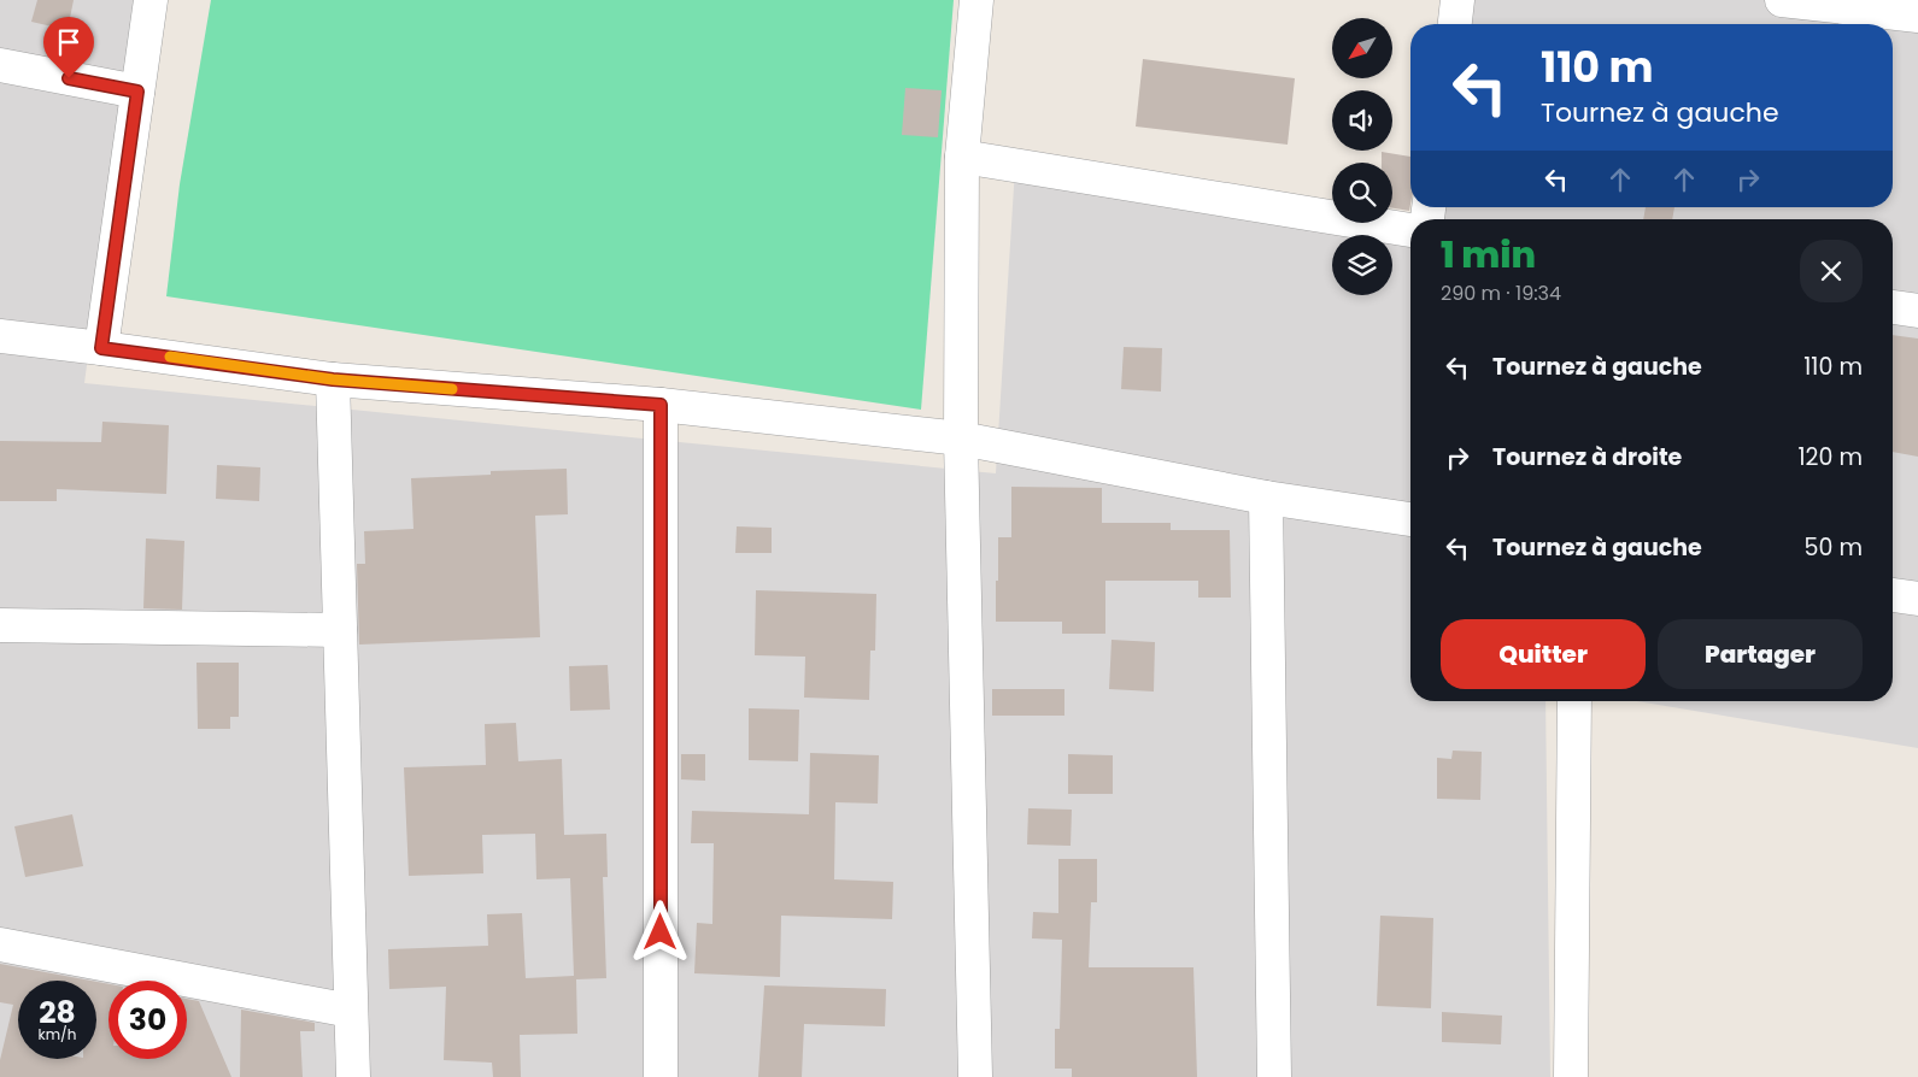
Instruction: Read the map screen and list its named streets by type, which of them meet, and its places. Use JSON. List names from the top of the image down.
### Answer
{
  "north": "bottom left",
  "page": {
    "turn": ["110 m", "Tournez à gauche"],
    "heading": ["1 min", "290 m · 19:34"],
    "list": [
      {
        "name": "Tournez à gauche",
        "value": "110 m"
      },
      {
        "name": "Tournez à droite",
        "value": "120 m"
      },
      {
        "name": "Tournez à gauche",
        "value": "50 m"
      }
    ],
    "buttons": ["Quitter", "Partager"],
    "speed": "28 km/h",
    "limit": "30"
  }
}
